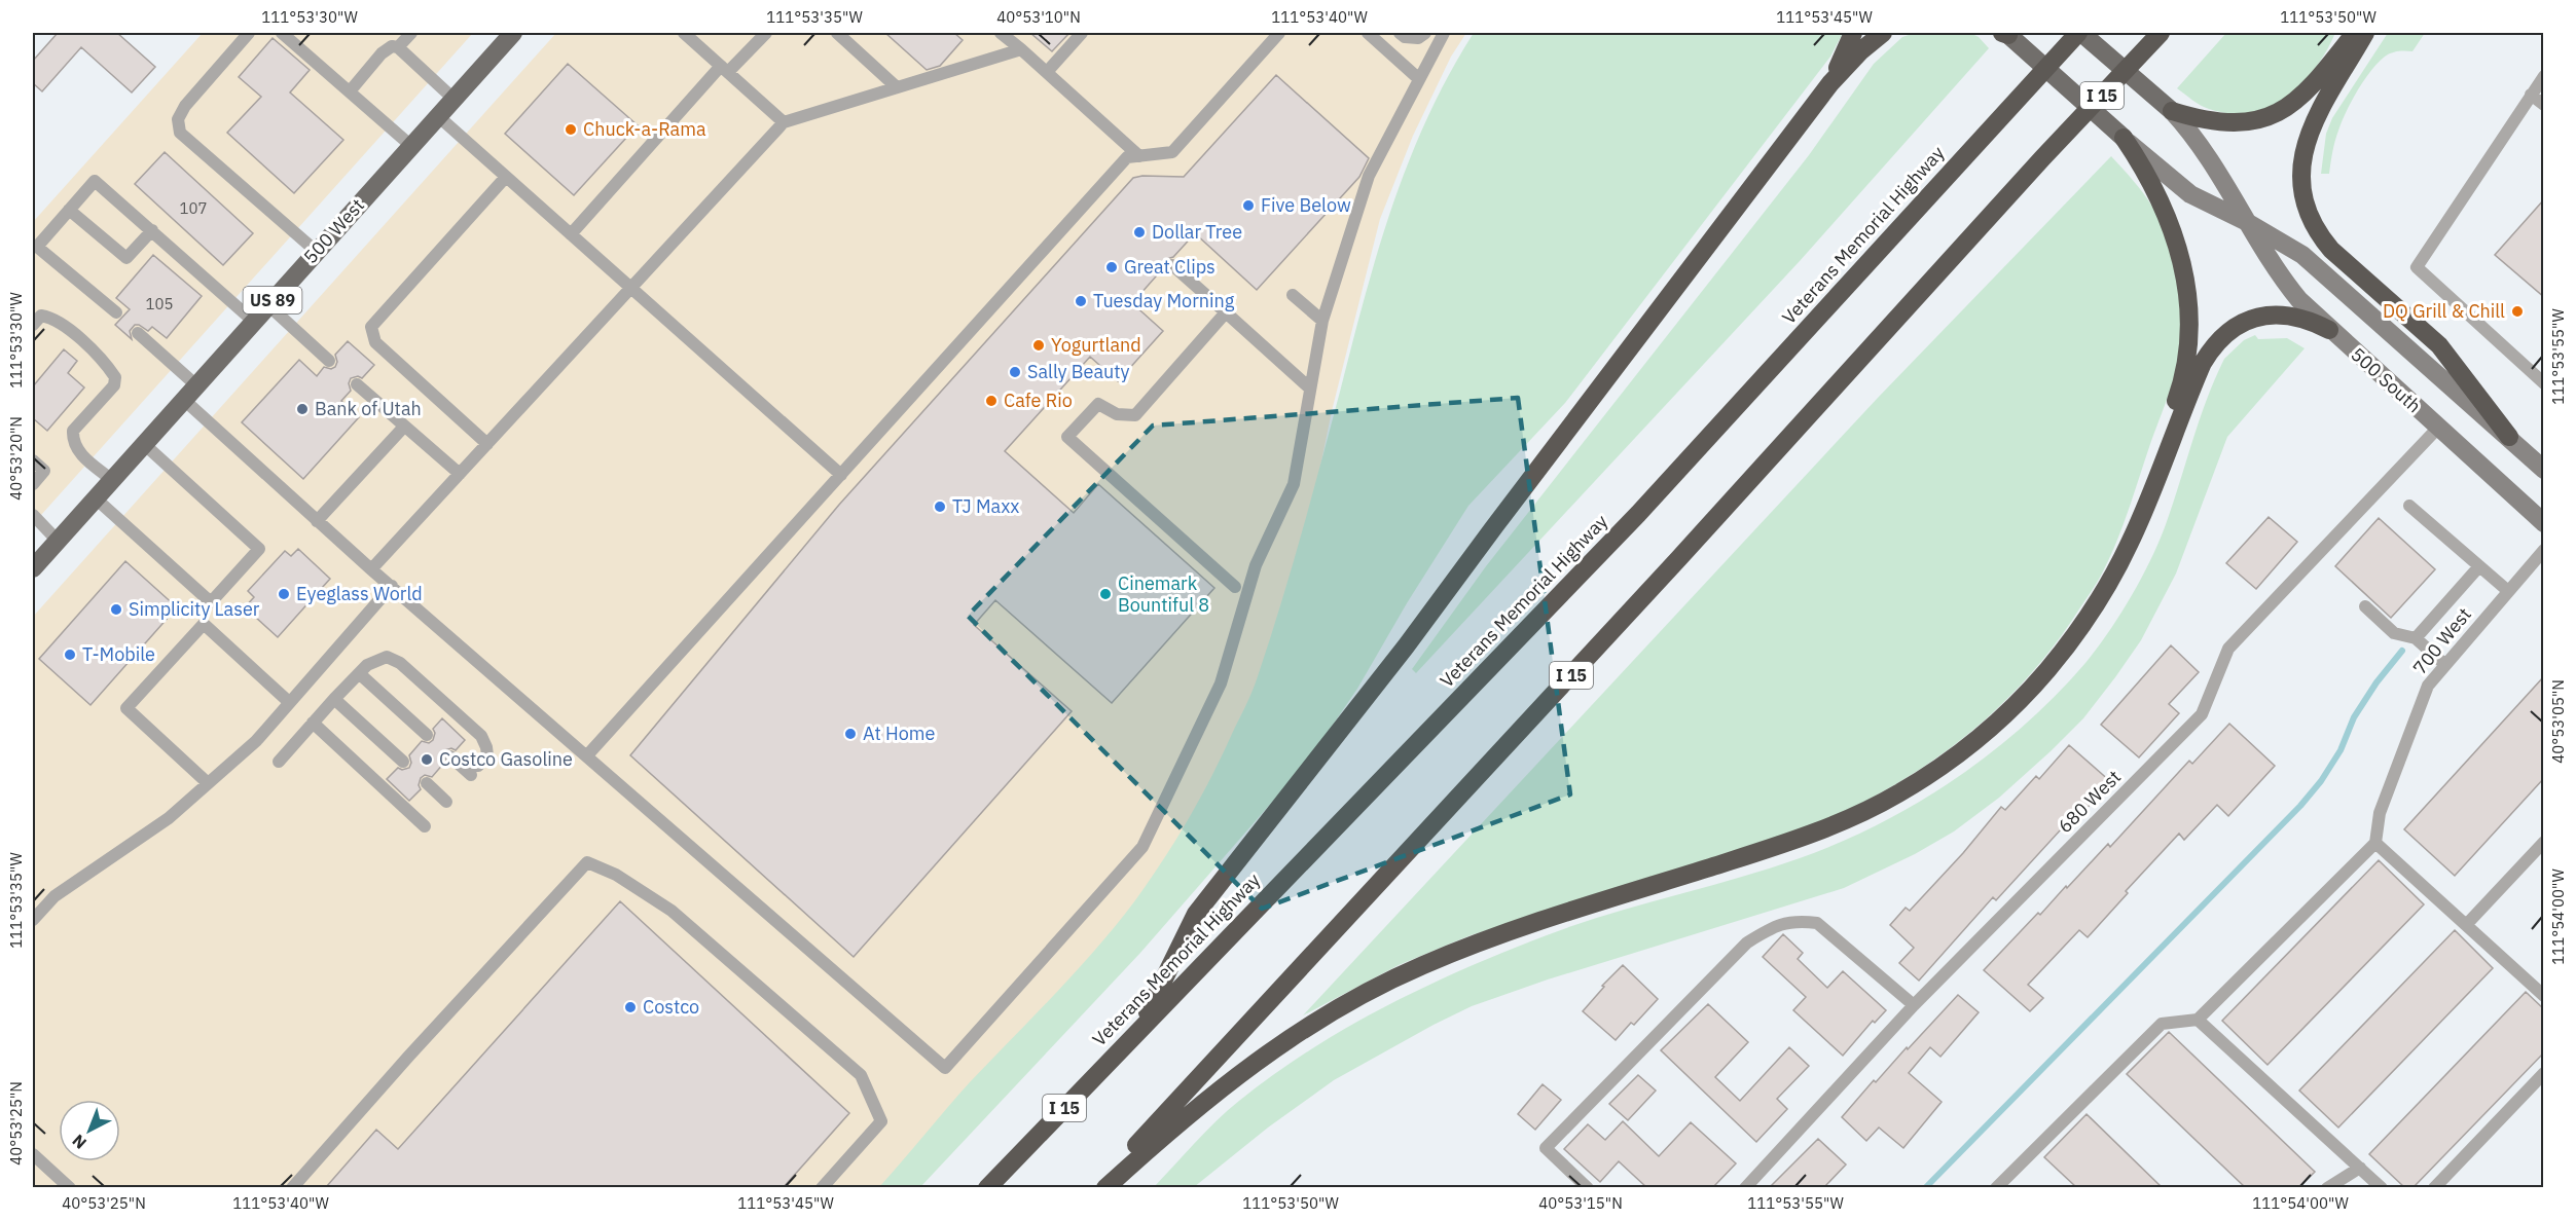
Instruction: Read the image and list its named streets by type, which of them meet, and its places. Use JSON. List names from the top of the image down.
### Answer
{
  "streets": {
    "highway": ["I 15", "Veterans Memorial Highway"],
    "main road": ["500 West", "US 89", "500 South"],
    "lane": ["700 West", "680 West"]
  },
  "crossings": [
    ["Veterans Memorial Highway", "500 South"],
    ["500 South", "680 West"]
  ],
  "places": [
    "Chuck-a-Rama",
    "Five Below",
    "Dollar Tree",
    "Great Clips",
    "Tuesday Morning",
    "DQ Grill & Chill",
    "Yogurtland",
    "Sally Beauty",
    "Cafe Rio",
    "Bank of Utah",
    "TJ Maxx",
    "Eyeglass World",
    "Cinemark Bountiful 8",
    "Simplicity Laser",
    "T-Mobile",
    "At Home",
    "Costco Gasoline",
    "Costco"
  ],
  "house_numbers": ["107", "105"],
  "north": "bottom left",
  "coordinates": [
    "111°53'30\"W",
    "111°53'35\"W",
    "40°53'10\"N",
    "111°53'40\"W",
    "111°53'45\"W",
    "111°53'50\"W",
    "111°53'55\"W",
    "40°53'20\"N",
    "40°53'05\"N",
    "111°54'00\"W",
    "40°53'25\"N",
    "40°53'15\"N"
  ]
}
